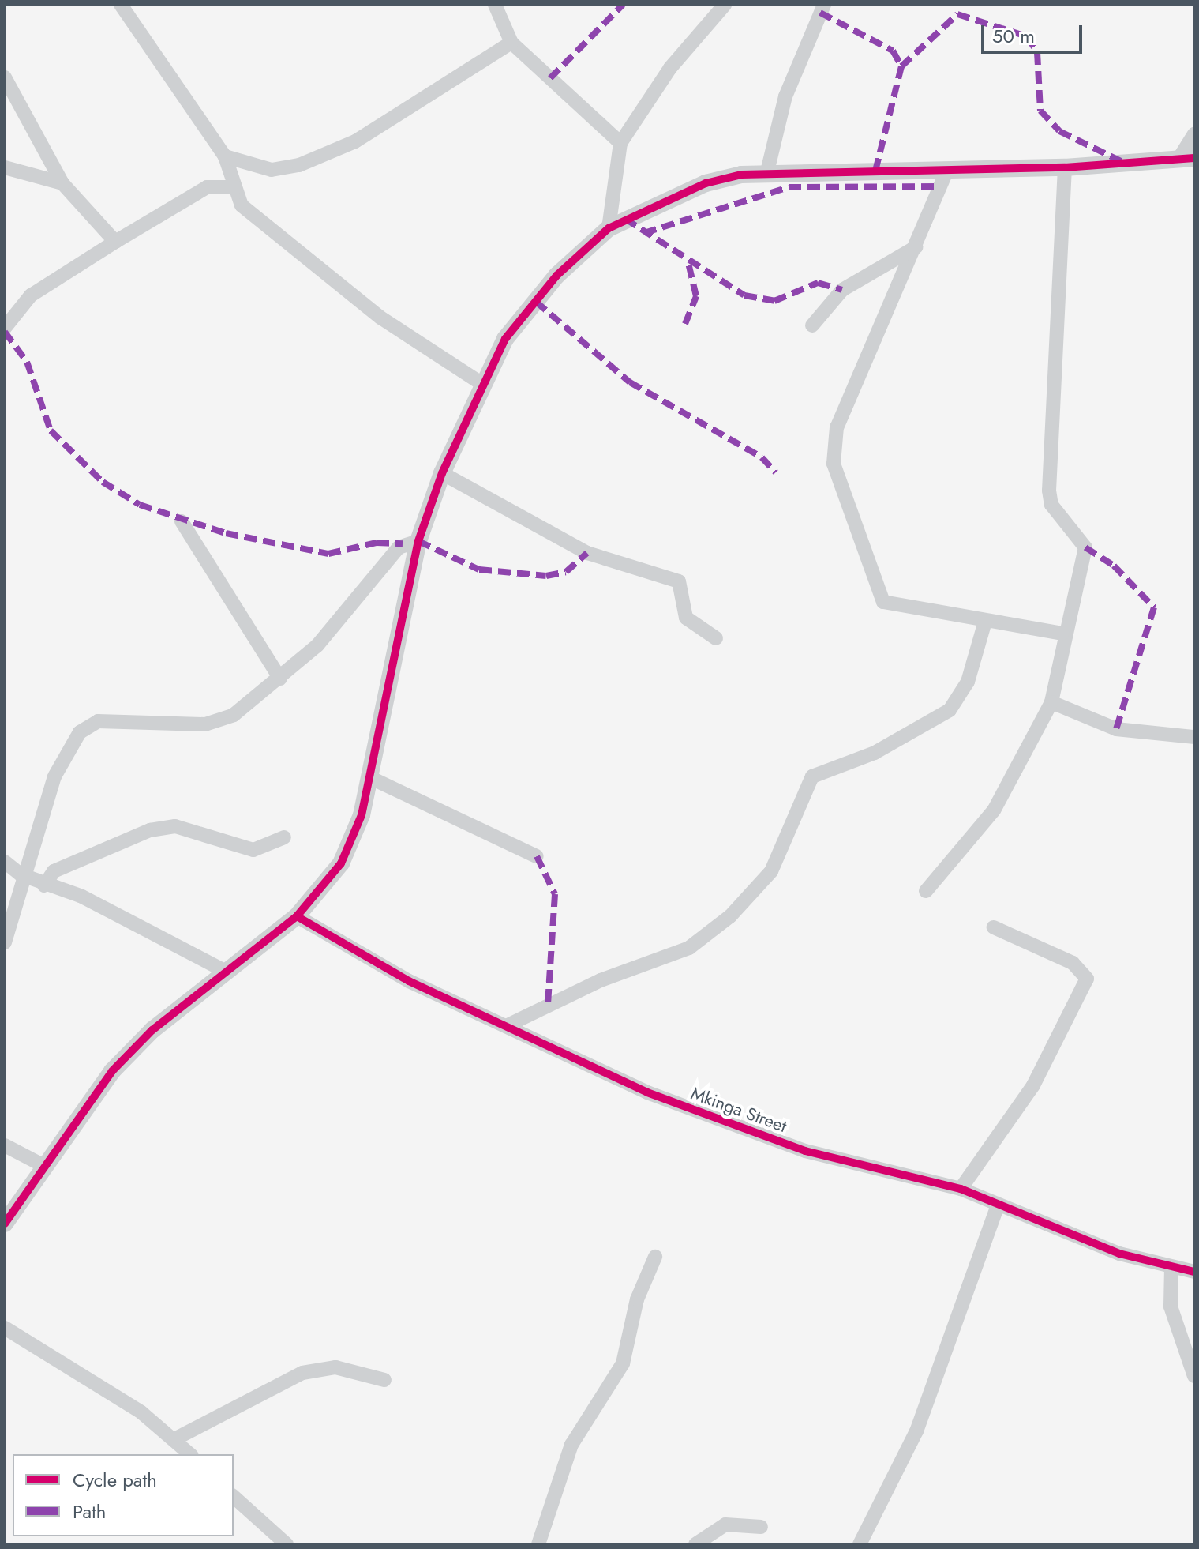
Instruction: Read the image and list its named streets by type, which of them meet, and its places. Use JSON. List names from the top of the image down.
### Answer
{
  "streets": {
    "street": ["Mkinga Street"]
  },
  "legend": ["Cycle path", "Path"],
  "scale_bar": "50 m"
}
